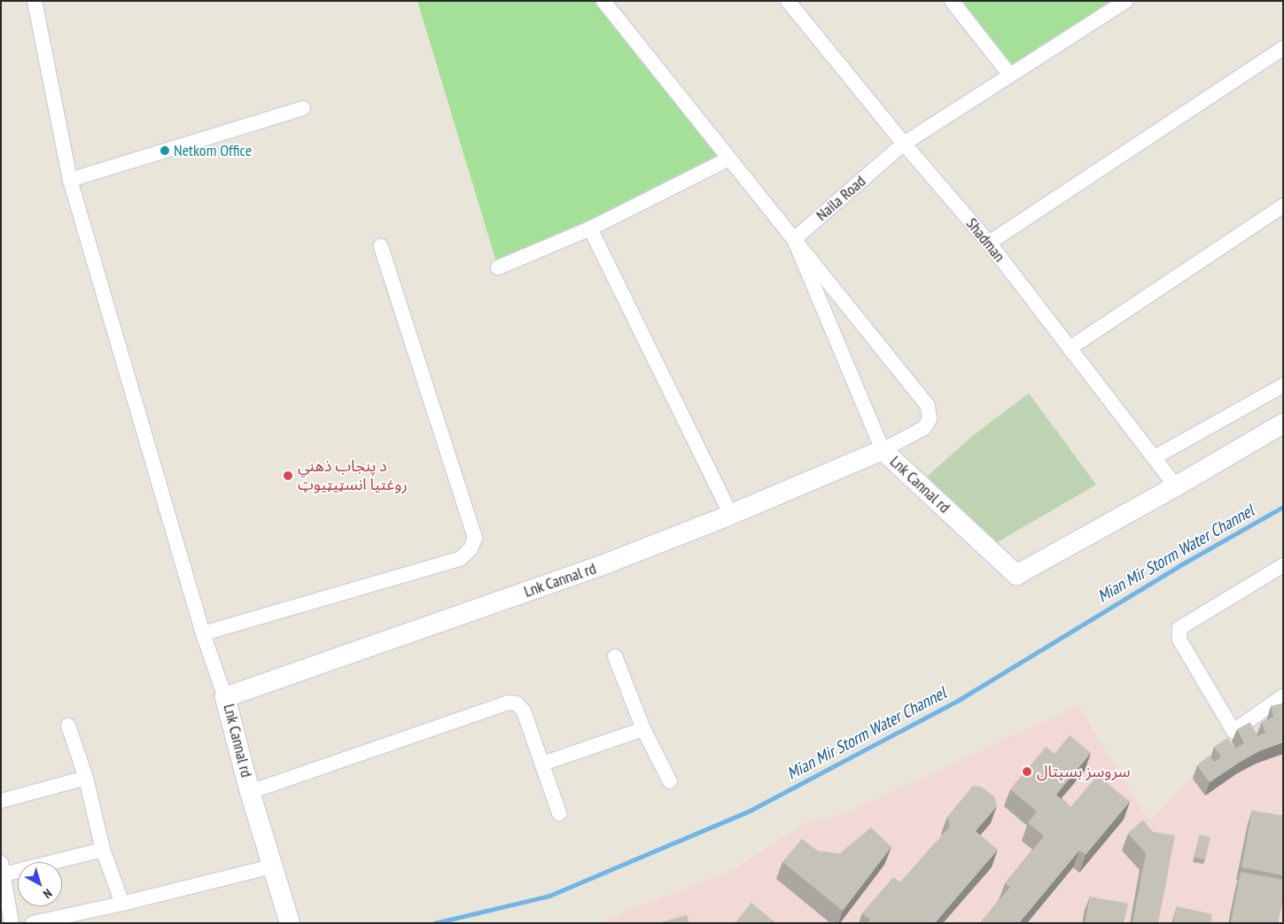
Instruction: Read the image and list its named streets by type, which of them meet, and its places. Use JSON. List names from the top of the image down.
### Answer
{
  "streets": {
    "street": ["Naila Road", "Shadman", "Lnk Cannal rd"]
  },
  "crossings": [
    ["Naila Road", "Shadman"],
    ["Shadman", "Lnk Cannal rd"]
  ],
  "water": ["Mian Mir Storm Water Channel"],
  "places": ["Netkom Office", "د پنجاب ذهني روغتیا انسټیټیوټ", "سروسز ہسپتال"],
  "north": "bottom right"
}
